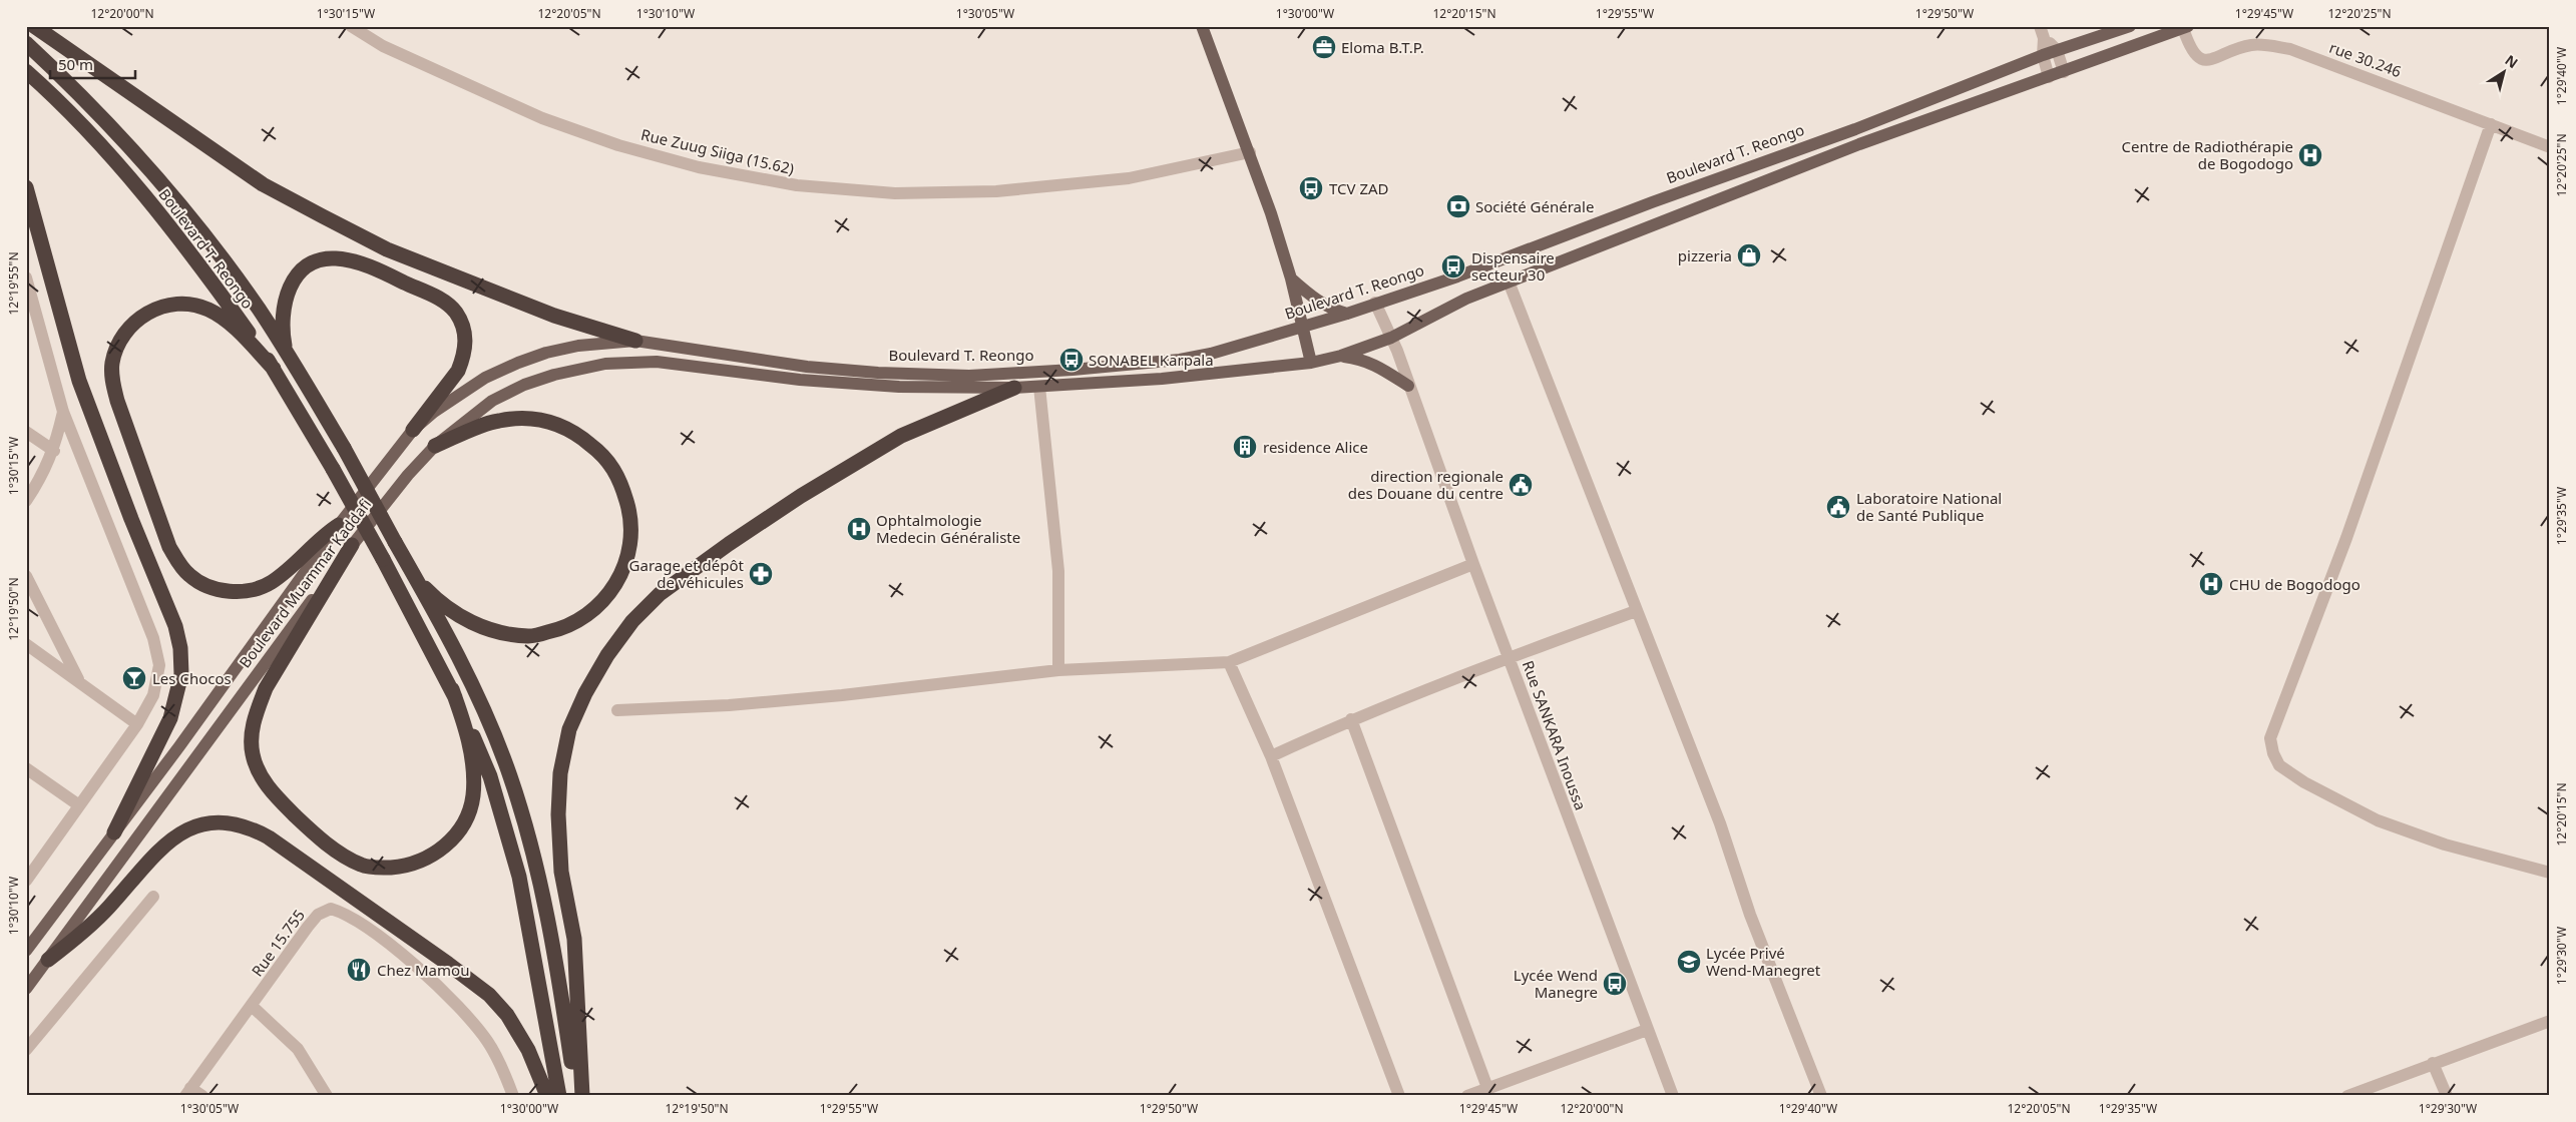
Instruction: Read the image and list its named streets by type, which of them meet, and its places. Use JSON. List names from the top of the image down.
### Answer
{
  "streets": {
    "highway": ["Boulevard T. Reongo"],
    "main road": ["Boulevard Muammar Kaddafi"],
    "street": [
      "rue 30.246",
      "Rue Zuug Siiga (15.62)",
      "Rue SANKARA Inoussa",
      "Rue 15.755"
    ]
  },
  "crossings": [
    ["rue 30.246", "Boulevard T. Reongo"],
    ["Boulevard T. Reongo", "Boulevard Muammar Kaddafi"],
    ["Boulevard T. Reongo", "Rue SANKARA Inoussa"]
  ],
  "places": {
    "office": ["Eloma B.T.P."],
    "hospital": ["Centre de Radiothérapie de Bogodogo", "Ophtalmologie Medecin Généraliste", "CHU de Bogodogo"],
    "bus stop": [
      "TCV ZAD",
      "Dispensaire secteur 30",
      "SONABEL Karpala",
      "Lycée Wend Manegre"
    ],
    "bank": ["Société Générale"],
    "shop": ["pizzeria"],
    "building": ["residence Alice"],
    "public building": ["direction regionale des Douane du centre", "Laboratoire National de Santé Publique"],
    "pharmacy": ["Garage et dépôt de véhicules"],
    "bar": ["Les Chocos"],
    "school or university": ["Lycée Privé Wend-Manegret"],
    "restaurant": ["Chez Mamou"]
  },
  "scale_bar": "50 m",
  "north": "top right",
  "coordinates": [
    "12°20'00\"N",
    "1°30'15\"W",
    "12°20'05\"N",
    "1°30'10\"W",
    "1°30'05\"W",
    "1°30'00\"W",
    "12°20'15\"N",
    "1°29'55\"W",
    "1°29'50\"W",
    "1°29'45\"W",
    "12°20'25\"N",
    "1°29'40\"W",
    "12°19'55\"N",
    "1°29'35\"W",
    "12°19'50\"N",
    "1°29'30\"W"
  ]
}
